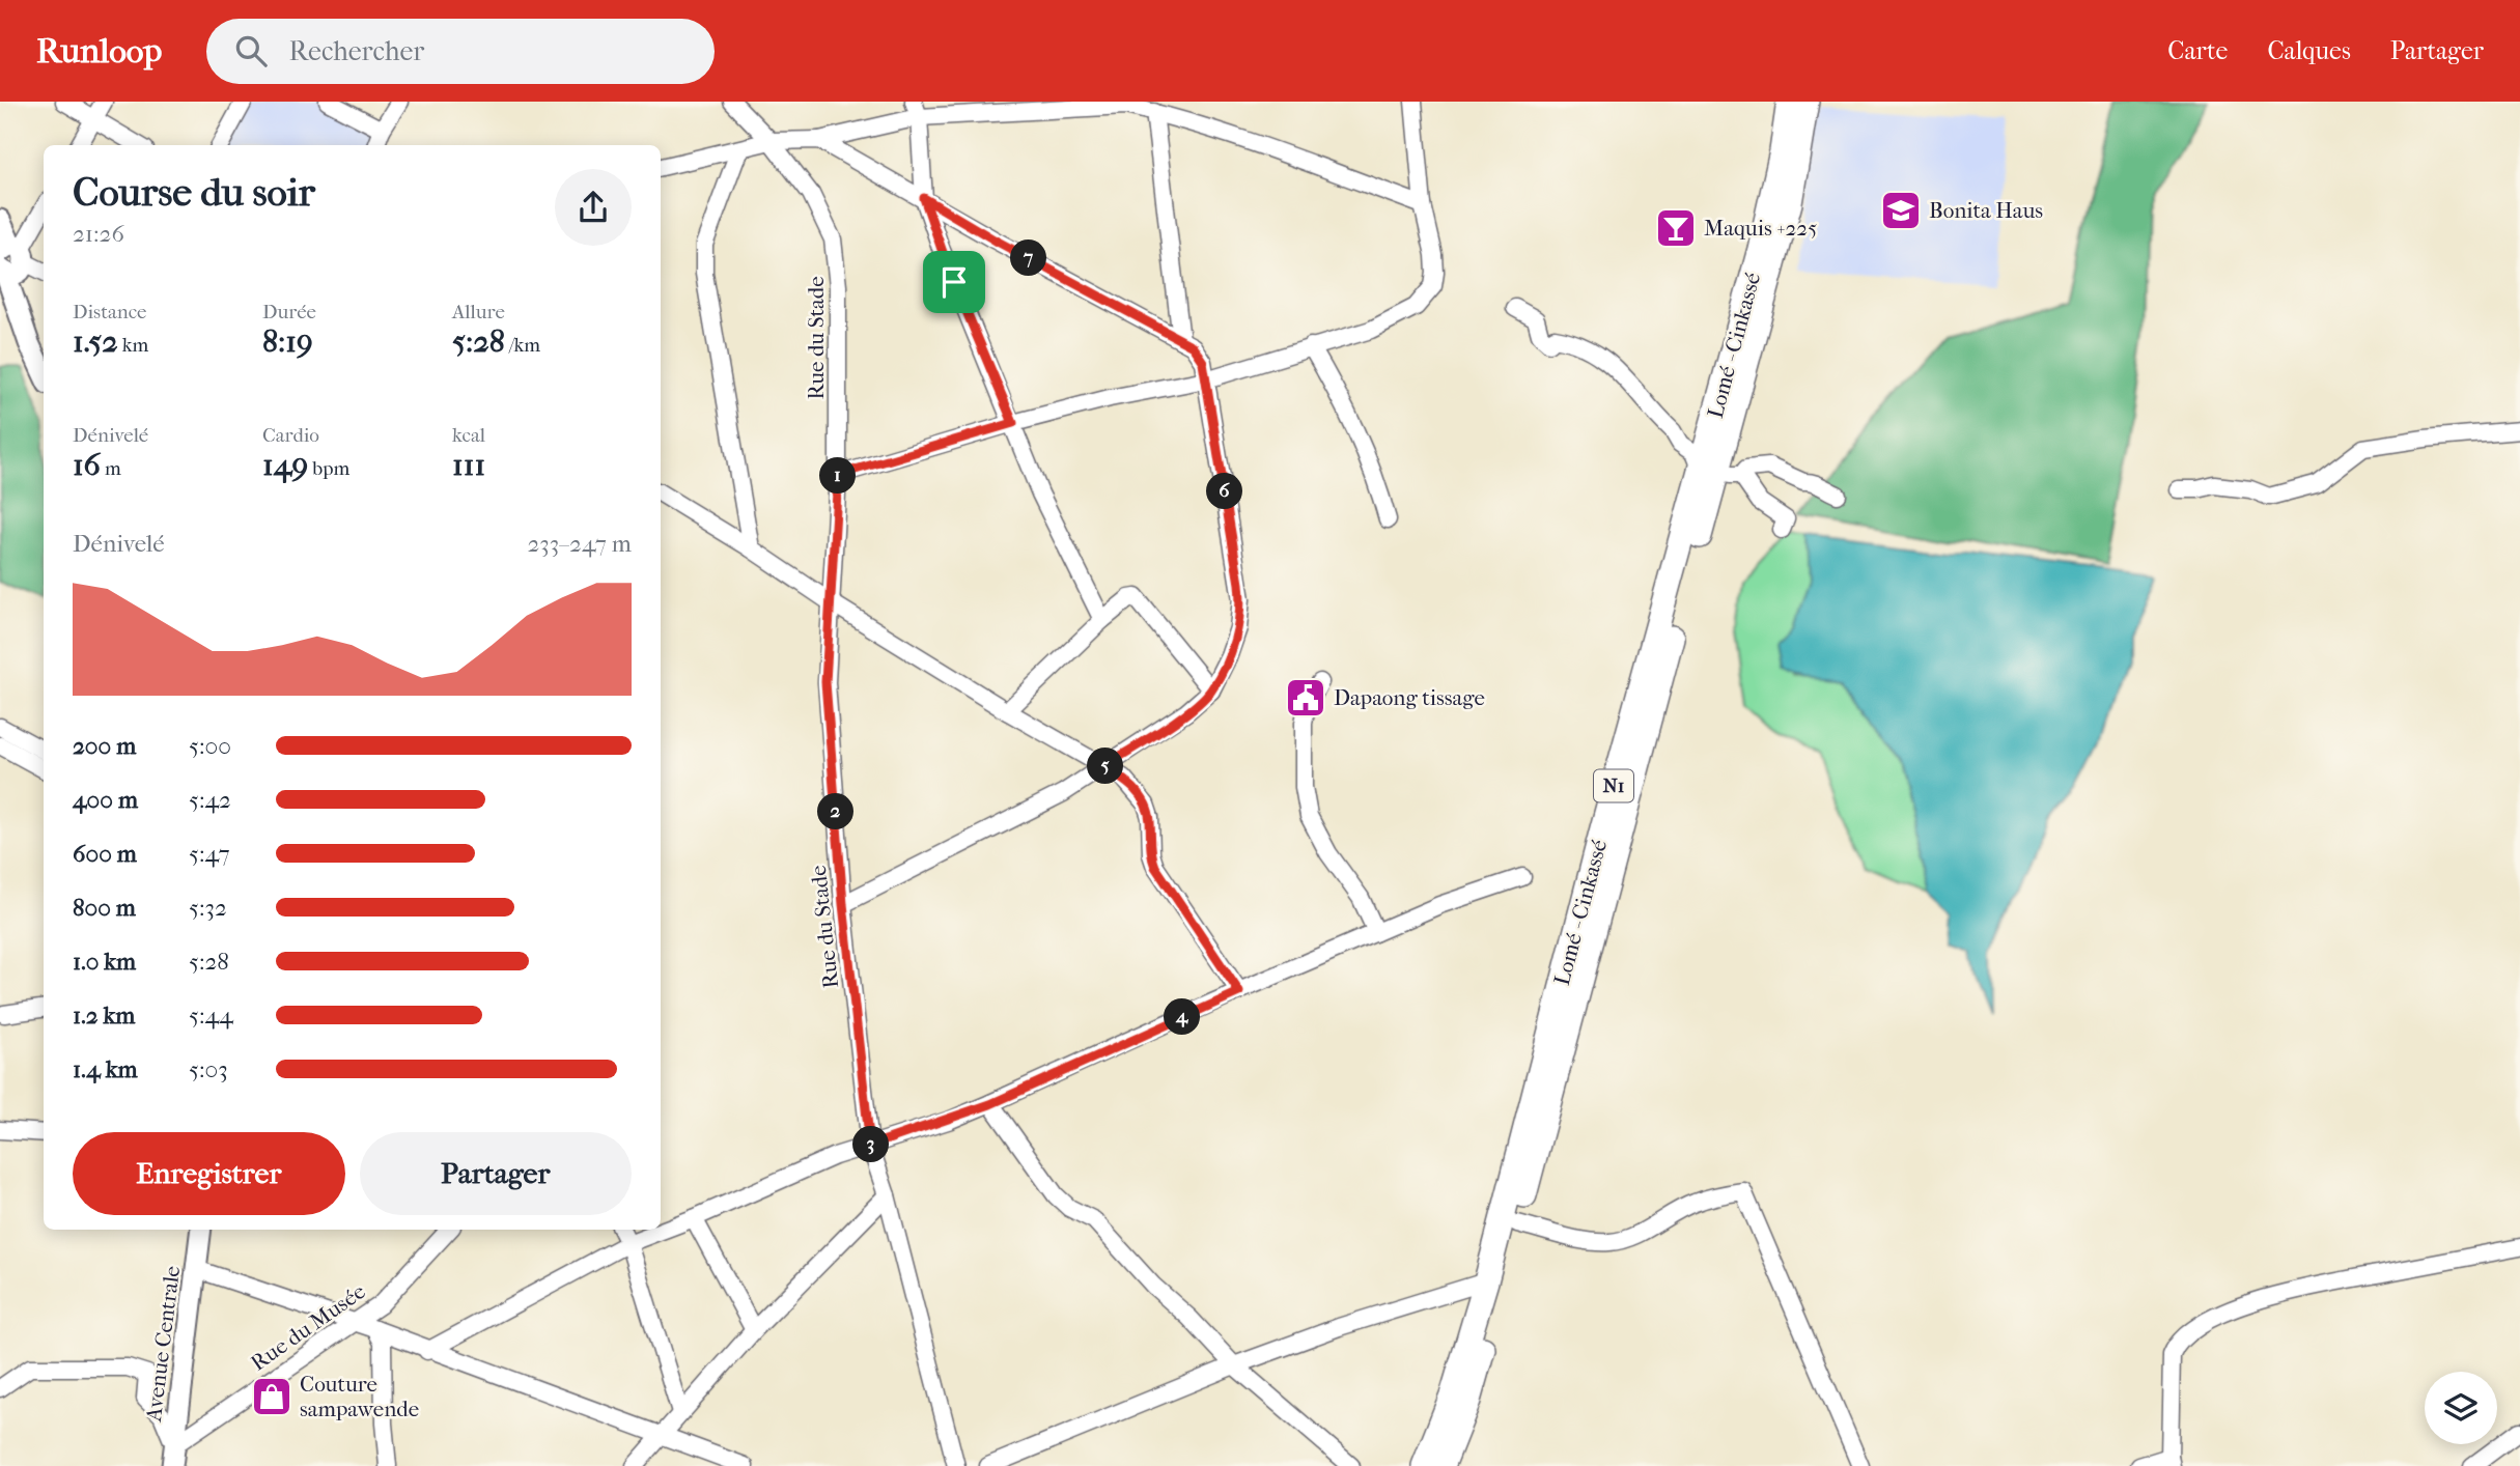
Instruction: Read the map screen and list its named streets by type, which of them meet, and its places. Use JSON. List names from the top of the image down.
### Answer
{
  "streets": {
    "highway": ["Lomé - Cinkassé", "N1"],
    "main road": ["Avenue Centrale"],
    "street": ["Rue du Stade", "Rue du Musée"]
  },
  "crossings": [
    ["Rue du Musée", "Avenue Centrale"]
  ],
  "places": {
    "school or university": ["Bonita Haus"],
    "bar": ["Maquis +225"],
    "public building": ["Dapaong tissage"],
    "shop": ["Couture sampawende"]
  },
  "page": {
    "header": "Runloop",
    "search": "Rechercher",
    "nav": ["Carte", "Calques", "Partager"],
    "heading": ["Course du soir", "21:26"],
    "pins": [
      "7",
      "1",
      "6",
      "5",
      "2",
      "4",
      "3"
    ],
    "stats": [
      ["Distance", "1.52 km"],
      ["Durée", "8:19"],
      ["Allure", "5:28 /km"],
      ["Dénivelé", "16 m"],
      ["Cardio", "149 bpm"],
      ["kcal", "111"]
    ],
    "chart": ["Dénivelé", "233–247 m"],
    "list": [
      {
        "name": "200 m",
        "note": "5:00"
      },
      {
        "name": "400 m",
        "note": "5:42"
      },
      {
        "name": "600 m",
        "note": "5:47"
      },
      {
        "name": "800 m",
        "note": "5:32"
      },
      {
        "name": "1.0 km",
        "note": "5:28"
      },
      {
        "name": "1.2 km",
        "note": "5:44"
      },
      {
        "name": "1.4 km",
        "note": "5:03"
      }
    ],
    "buttons": ["Enregistrer", "Partager"]
  }
}
